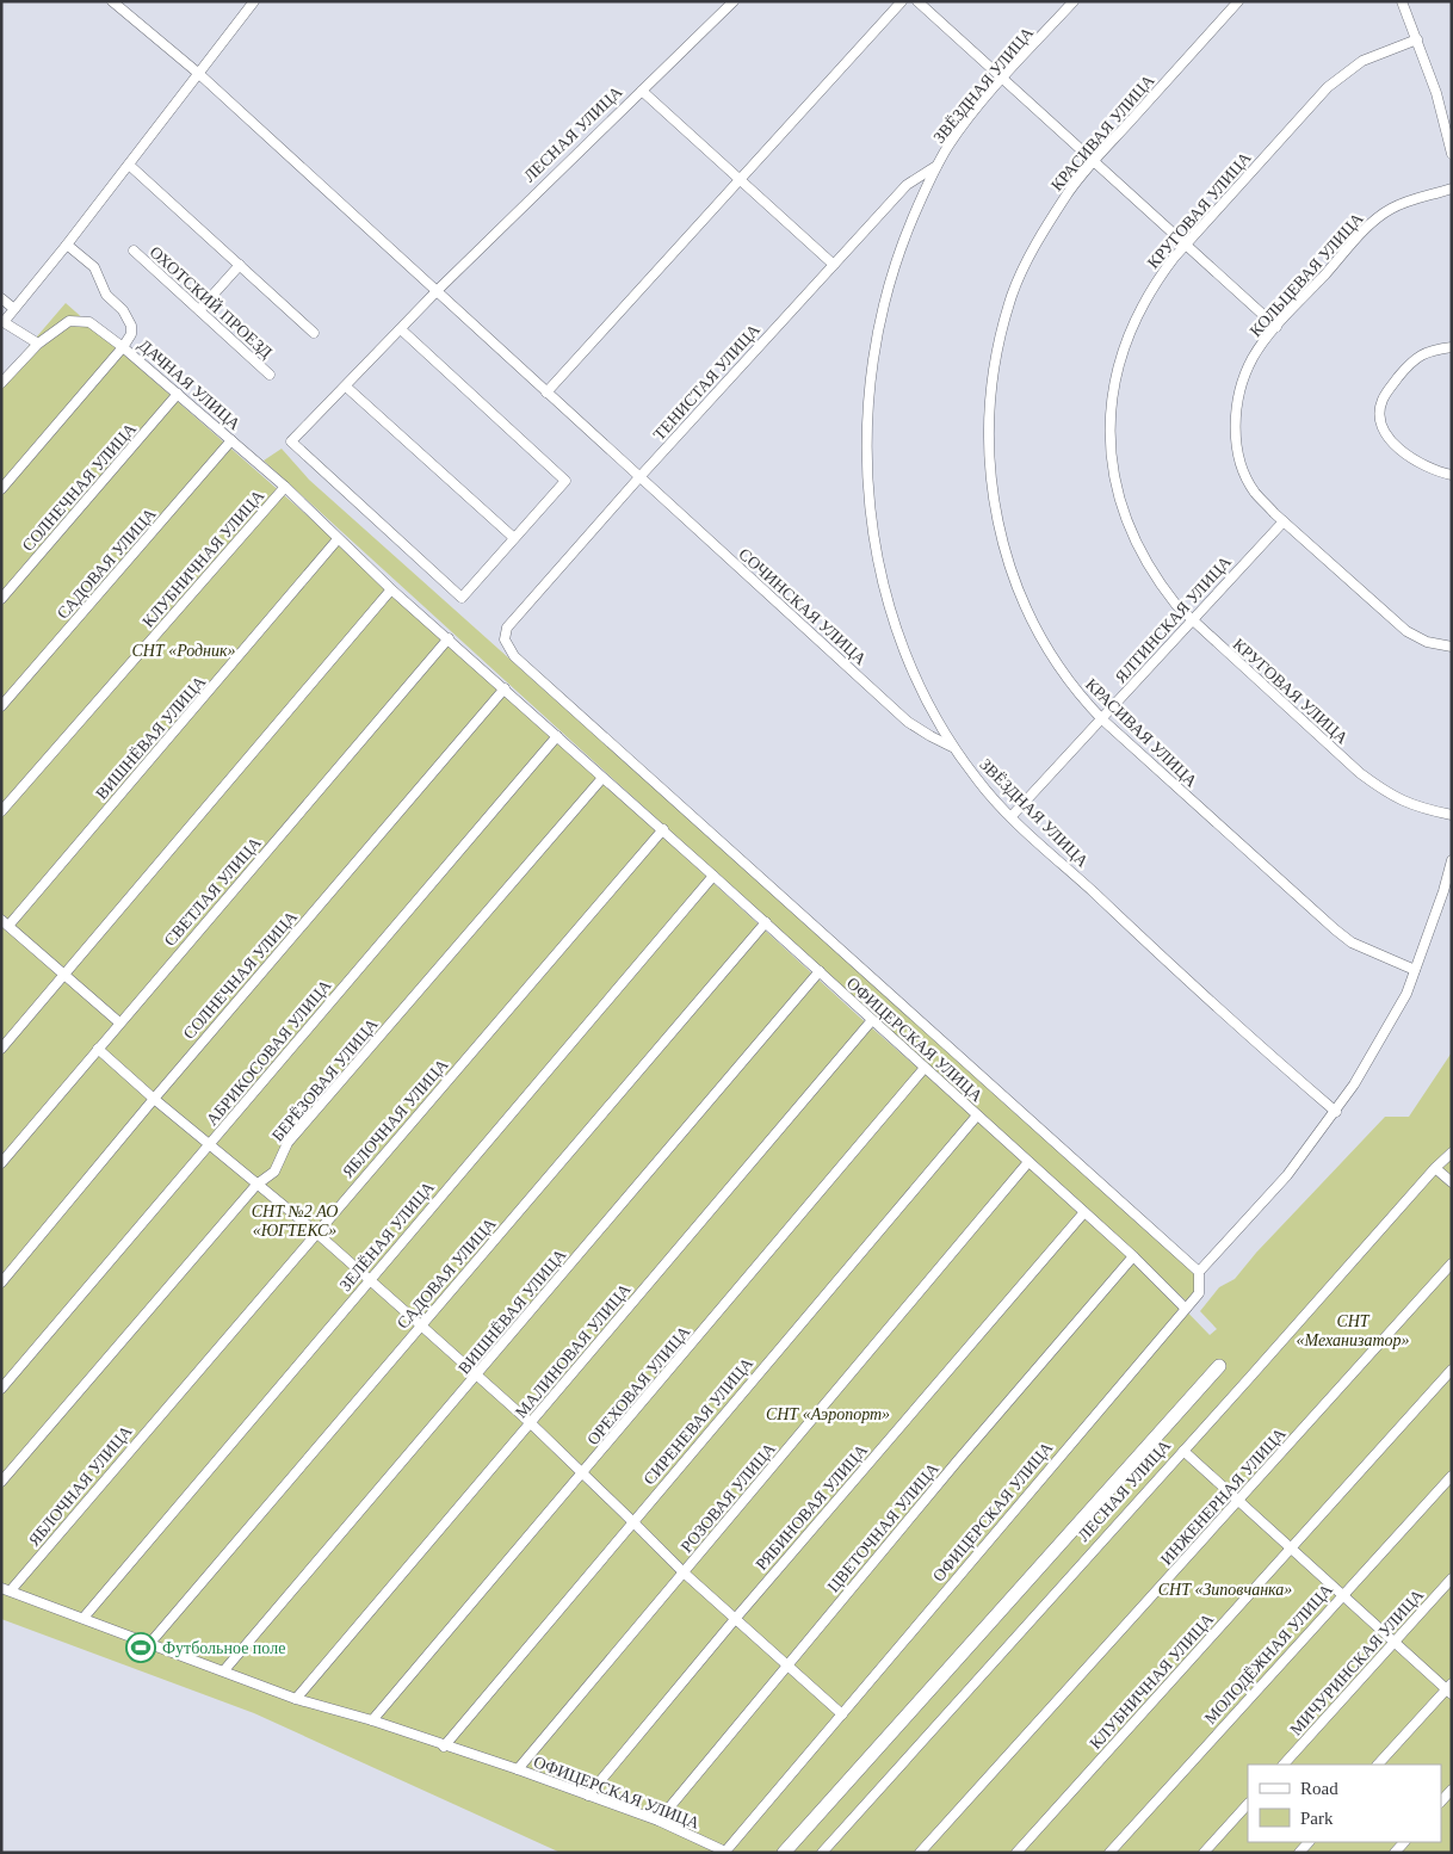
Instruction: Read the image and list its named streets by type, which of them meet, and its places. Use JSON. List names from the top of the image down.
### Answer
{
  "streets": {
    "street": [
      "ЗВЁЗДНАЯ УЛИЦА",
      "КРАСИВАЯ УЛИЦА",
      "ЛЕСНАЯ УЛИЦА",
      "КРУГОВАЯ УЛИЦА",
      "КОЛЬЦЕВАЯ УЛИЦА",
      "ОХОТСКИЙ ПРОЕЗД",
      "ТЕНИСТАЯ УЛИЦА",
      "ДАЧНАЯ УЛИЦА",
      "СОЛНЕЧНАЯ УЛИЦА",
      "КЛУБНИЧНАЯ УЛИЦА",
      "САДОВАЯ УЛИЦА",
      "СОЧИНСКАЯ УЛИЦА",
      "ЯЛТИНСКАЯ УЛИЦА",
      "ВИШНЁВАЯ УЛИЦА",
      "СВЕТЛАЯ УЛИЦА",
      "ОФИЦЕРСКАЯ УЛИЦА",
      "АБРИКОСОВАЯ УЛИЦА",
      "БЕРЁЗОВАЯ УЛИЦА",
      "ЯБЛОЧНАЯ УЛИЦА",
      "ЗЕЛЁНАЯ УЛИЦА",
      "МАЛИНОВАЯ УЛИЦА",
      "ОРЕХОВАЯ УЛИЦА",
      "СИРЕНЕВАЯ УЛИЦА",
      "ИНЖЕНЕРНАЯ УЛИЦА",
      "РОЗОВАЯ УЛИЦА",
      "РЯБИНОВАЯ УЛИЦА",
      "ЦВЕТОЧНАЯ УЛИЦА",
      "МОЛОДЁЖНАЯ УЛИЦА",
      "МИЧУРИНСКАЯ УЛИЦА"
    ]
  },
  "crossings": [
    ["ЗВЁЗДНАЯ УЛИЦА", "ТЕНИСТАЯ УЛИЦА"],
    ["ЗВЁЗДНАЯ УЛИЦА", "СОЧИНСКАЯ УЛИЦА"],
    ["ЗВЁЗДНАЯ УЛИЦА", "ЯЛТИНСКАЯ УЛИЦА"],
    ["КРАСИВАЯ УЛИЦА", "ЯЛТИНСКАЯ УЛИЦА"],
    ["ЛЕСНАЯ УЛИЦА", "СОЧИНСКАЯ УЛИЦА"],
    ["КРУГОВАЯ УЛИЦА", "ЯЛТИНСКАЯ УЛИЦА"],
    ["КОЛЬЦЕВАЯ УЛИЦА", "ЯЛТИНСКАЯ УЛИЦА"],
    ["ТЕНИСТАЯ УЛИЦА", "СОЧИНСКАЯ УЛИЦА"],
    ["ДАЧНАЯ УЛИЦА", "СОЛНЕЧНАЯ УЛИЦА"],
    ["ДАЧНАЯ УЛИЦА", "КЛУБНИЧНАЯ УЛИЦА"],
    ["ДАЧНАЯ УЛИЦА", "САДОВАЯ УЛИЦА"],
    ["ДАЧНАЯ УЛИЦА", "ВИШНЁВАЯ УЛИЦА"],
    ["ДАЧНАЯ УЛИЦА", "СВЕТЛАЯ УЛИЦА"],
    ["ДАЧНАЯ УЛИЦА", "ОФИЦЕРСКАЯ УЛИЦА"],
    ["СОЛНЕЧНАЯ УЛИЦА", "ОФИЦЕРСКАЯ УЛИЦА"],
    ["САДОВАЯ УЛИЦА", "ОФИЦЕРСКАЯ УЛИЦА"],
    ["ВИШНЁВАЯ УЛИЦА", "ОФИЦЕРСКАЯ УЛИЦА"],
    ["СВЕТЛАЯ УЛИЦА", "ОФИЦЕРСКАЯ УЛИЦА"],
    ["ОФИЦЕРСКАЯ УЛИЦА", "АБРИКОСОВАЯ УЛИЦА"],
    ["ОФИЦЕРСКАЯ УЛИЦА", "БЕРЁЗОВАЯ УЛИЦА"],
    ["ОФИЦЕРСКАЯ УЛИЦА", "ЯБЛОЧНАЯ УЛИЦА"],
    ["ОФИЦЕРСКАЯ УЛИЦА", "ЗЕЛЁНАЯ УЛИЦА"],
    ["ОФИЦЕРСКАЯ УЛИЦА", "МАЛИНОВАЯ УЛИЦА"],
    ["ОФИЦЕРСКАЯ УЛИЦА", "ОРЕХОВАЯ УЛИЦА"],
    ["ОФИЦЕРСКАЯ УЛИЦА", "СИРЕНЕВАЯ УЛИЦА"],
    ["ОФИЦЕРСКАЯ УЛИЦА", "РОЗОВАЯ УЛИЦА"],
    ["ОФИЦЕРСКАЯ УЛИЦА", "РЯБИНОВАЯ УЛИЦА"],
    ["ОФИЦЕРСКАЯ УЛИЦА", "ЦВЕТОЧНАЯ УЛИЦА"]
  ],
  "parks": [
    "СНТ «Родник»",
    "СНТ №2 АО «ЮГТЕКС»",
    "СНТ «Механизатор»",
    "СНТ «Аэропорт»",
    "СНТ «Зиповчанка»"
  ],
  "places": {
    "sports": ["Футбольное поле"]
  },
  "legend": ["Road", "Park"]
}
